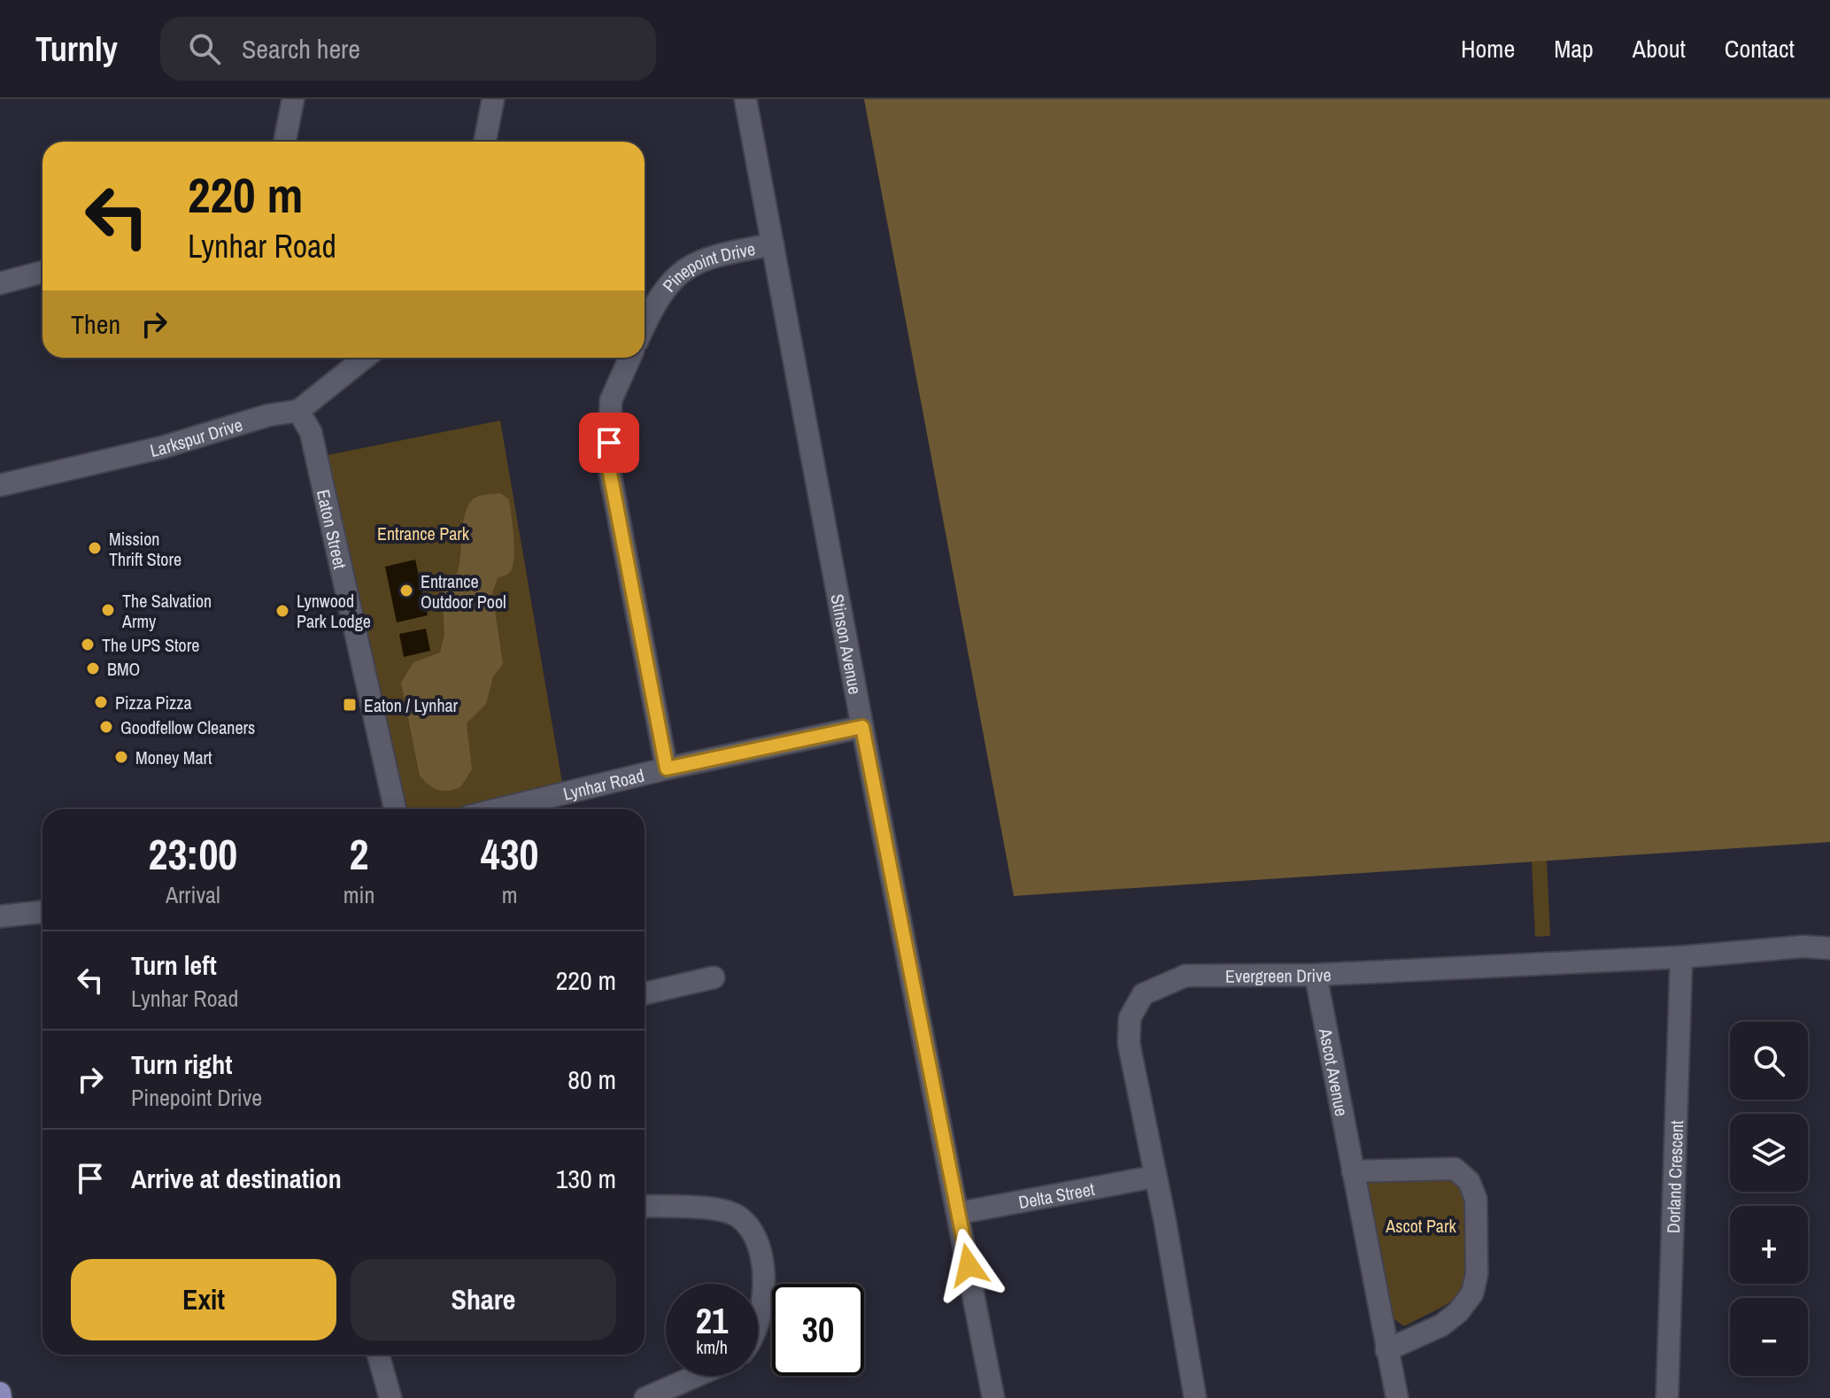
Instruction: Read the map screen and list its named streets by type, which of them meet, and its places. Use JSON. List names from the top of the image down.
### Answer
{
  "streets": {
    "street": [
      "Pinepoint Drive",
      "Larkspur Drive",
      "Eaton Street",
      "Stinson Avenue",
      "Lynhar Road",
      "Evergreen Drive",
      "Ascot Avenue",
      "Dorland Crescent",
      "Delta Street"
    ]
  },
  "crossings": [
    ["Pinepoint Drive", "Stinson Avenue"],
    ["Larkspur Drive", "Eaton Street"],
    ["Stinson Avenue", "Lynhar Road"],
    ["Stinson Avenue", "Delta Street"],
    ["Evergreen Drive", "Ascot Avenue"],
    ["Evergreen Drive", "Dorland Crescent"],
    ["Evergreen Drive", "Delta Street"]
  ],
  "parks": ["Entrance Park", "Ascot Park"],
  "places": {
    "other": [
      "Mission Thrift Store",
      "Entrance Outdoor Pool",
      "The Salvation Army",
      "Lynwood Park Lodge",
      "The UPS Store",
      "BMO",
      "Pizza Pizza",
      "Goodfellow Cleaners",
      "Money Mart"
    ],
    "transit": ["Eaton / Lynhar"]
  },
  "page": {
    "header": "Turnly",
    "search": "Search here",
    "nav": [
      "Home",
      "Map",
      "About",
      "Contact"
    ],
    "turn": ["220 m", "Lynhar Road"],
    "then": "Then",
    "eta": [
      "23:00",
      "Arrival",
      "2",
      "min",
      "430",
      "m"
    ],
    "list": [
      {
        "name": "Turn left",
        "note": "Lynhar Road",
        "value": "220 m"
      },
      {
        "name": "Turn right",
        "note": "Pinepoint Drive",
        "value": "80 m"
      },
      {
        "name": "Arrive at destination",
        "value": "130 m"
      }
    ],
    "map_buttons": ["+", "−"],
    "buttons": ["Exit", "Share"],
    "speed": "21 km/h",
    "limit": "30"
  }
}
